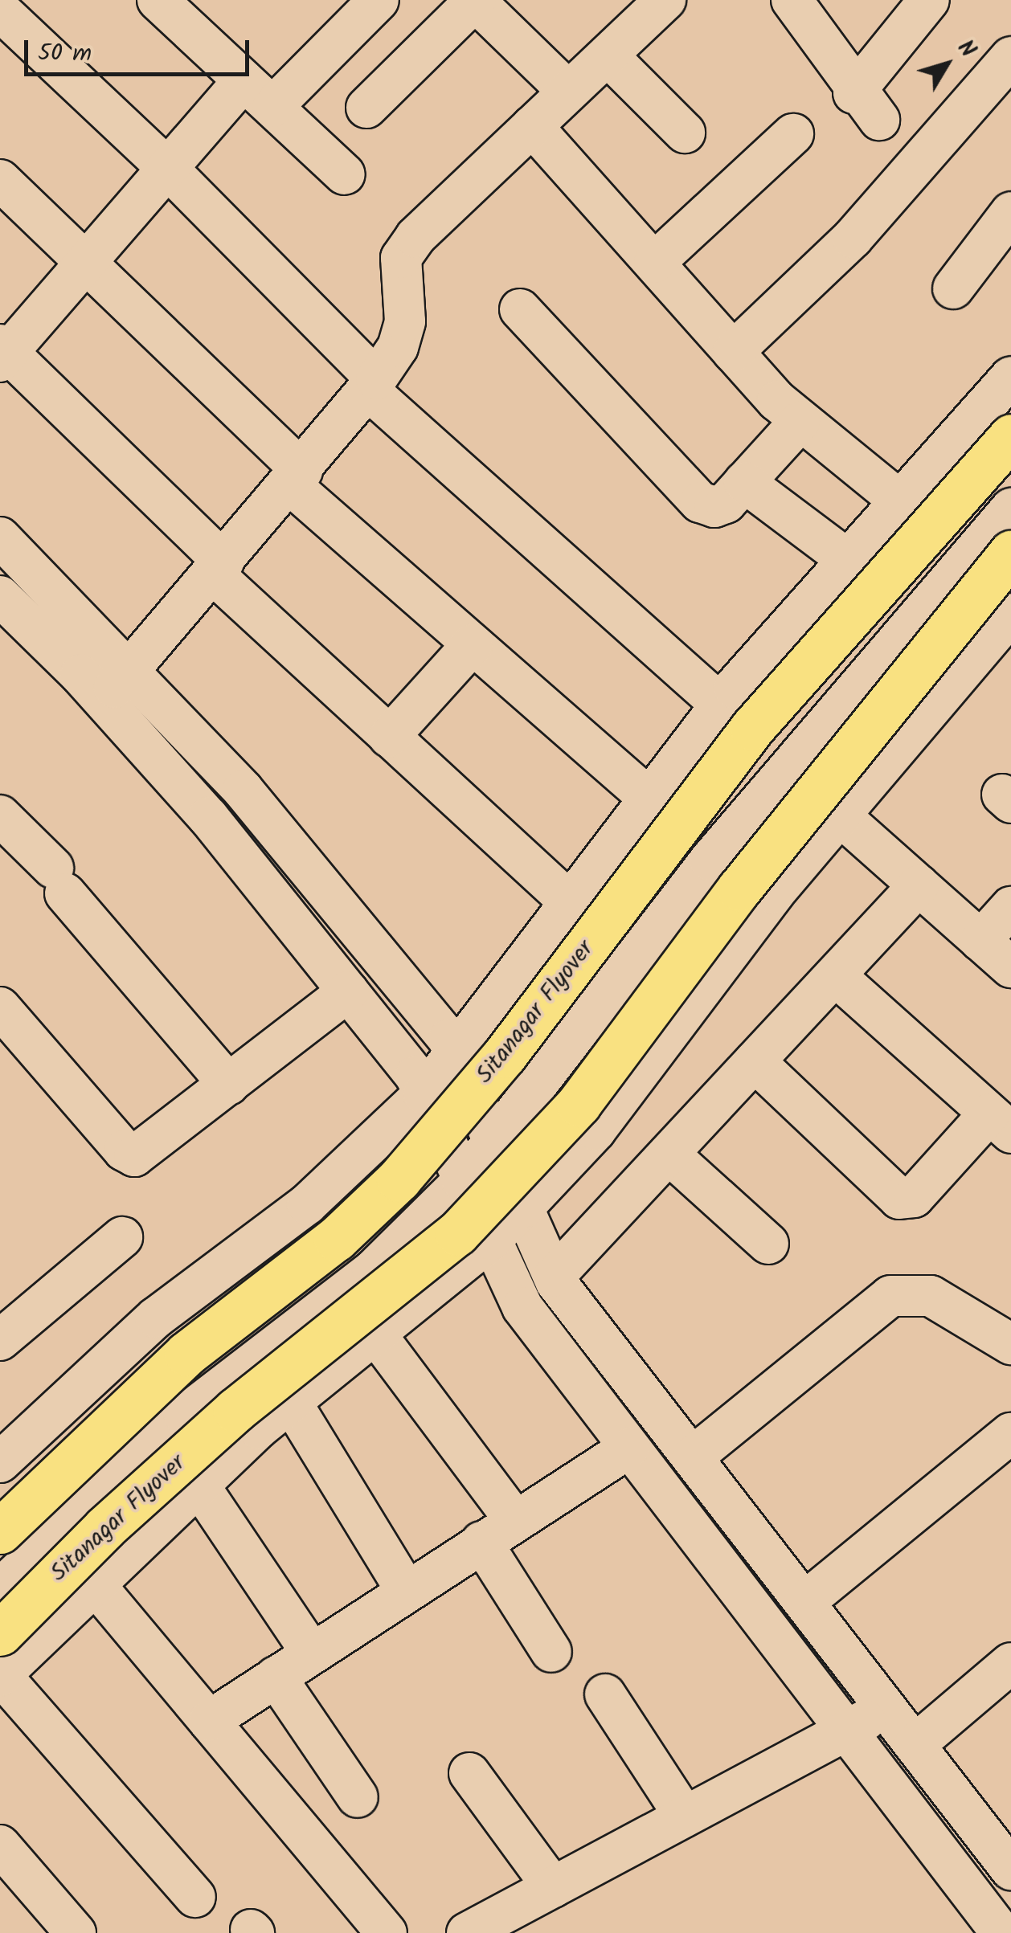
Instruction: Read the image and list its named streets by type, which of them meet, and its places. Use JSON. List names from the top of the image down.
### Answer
{
  "streets": {
    "main road": ["Sitanagar Flyover"]
  },
  "scale_bar": "50 m",
  "north": "top right"
}
